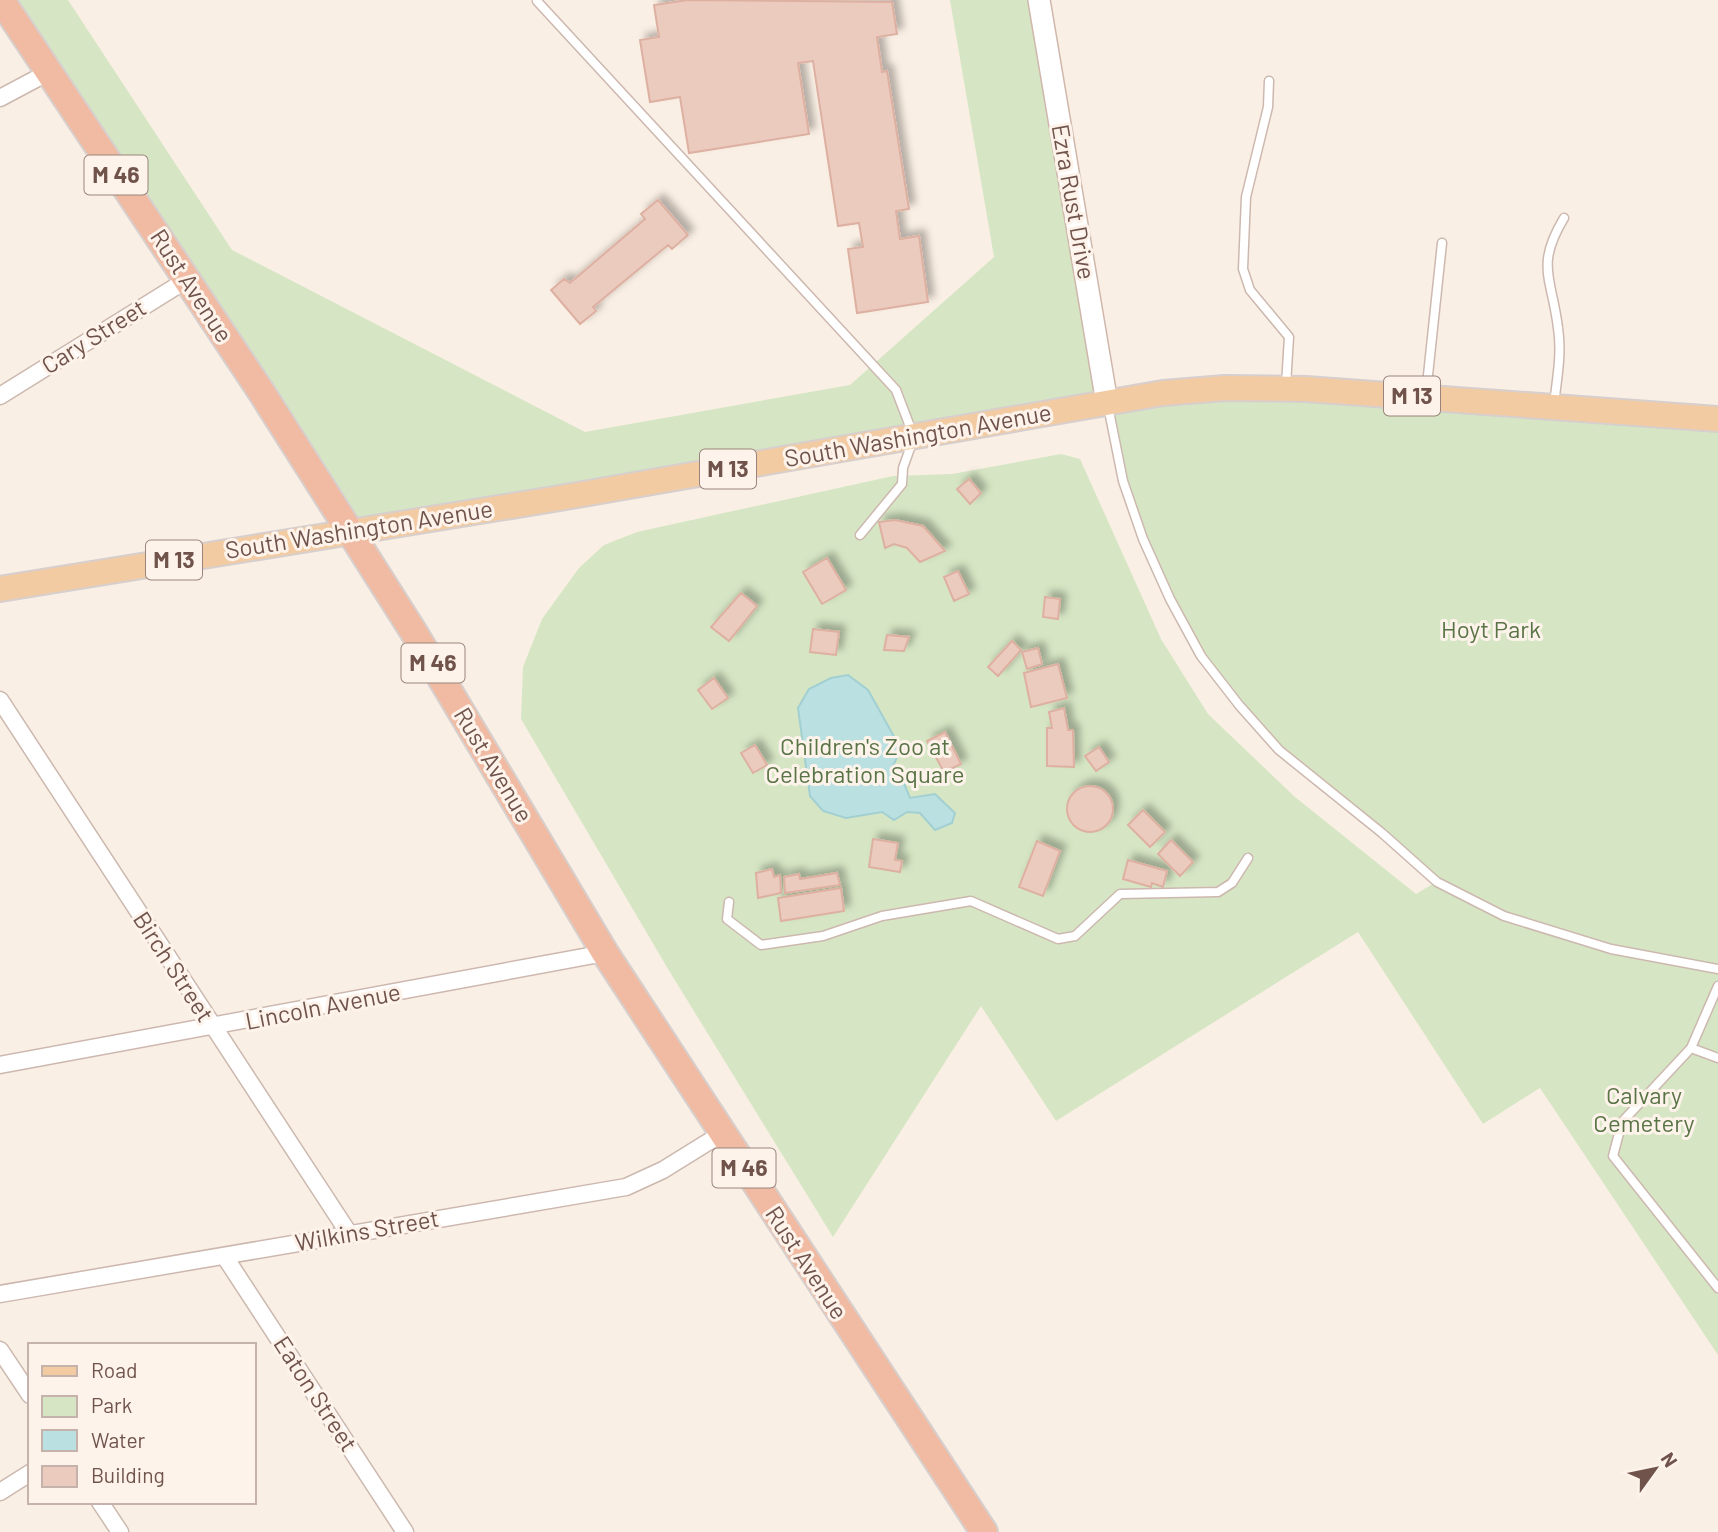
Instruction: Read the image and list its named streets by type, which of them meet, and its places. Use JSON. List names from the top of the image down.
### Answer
{
  "streets": {
    "highway": ["M 46", "Rust Avenue"],
    "main road": ["Ezra Rust Drive", "M 13", "South Washington Avenue"],
    "street": [
      "Cary Street",
      "Birch Street",
      "Lincoln Avenue",
      "Wilkins Street",
      "Eaton Street"
    ]
  },
  "crossings": [
    ["Ezra Rust Drive", "South Washington Avenue"],
    ["Rust Avenue", "Cary Street"],
    ["Rust Avenue", "South Washington Avenue"],
    ["Rust Avenue", "Lincoln Avenue"],
    ["Rust Avenue", "Wilkins Street"],
    ["Birch Street", "Lincoln Avenue"],
    ["Birch Street", "Wilkins Street"],
    ["Wilkins Street", "Eaton Street"]
  ],
  "parks": ["Hoyt Park", "Children's Zoo at Celebration Square", "Calvary Cemetery"],
  "legend": [
    "Road",
    "Park",
    "Water",
    "Building"
  ],
  "north": "top right"
}
